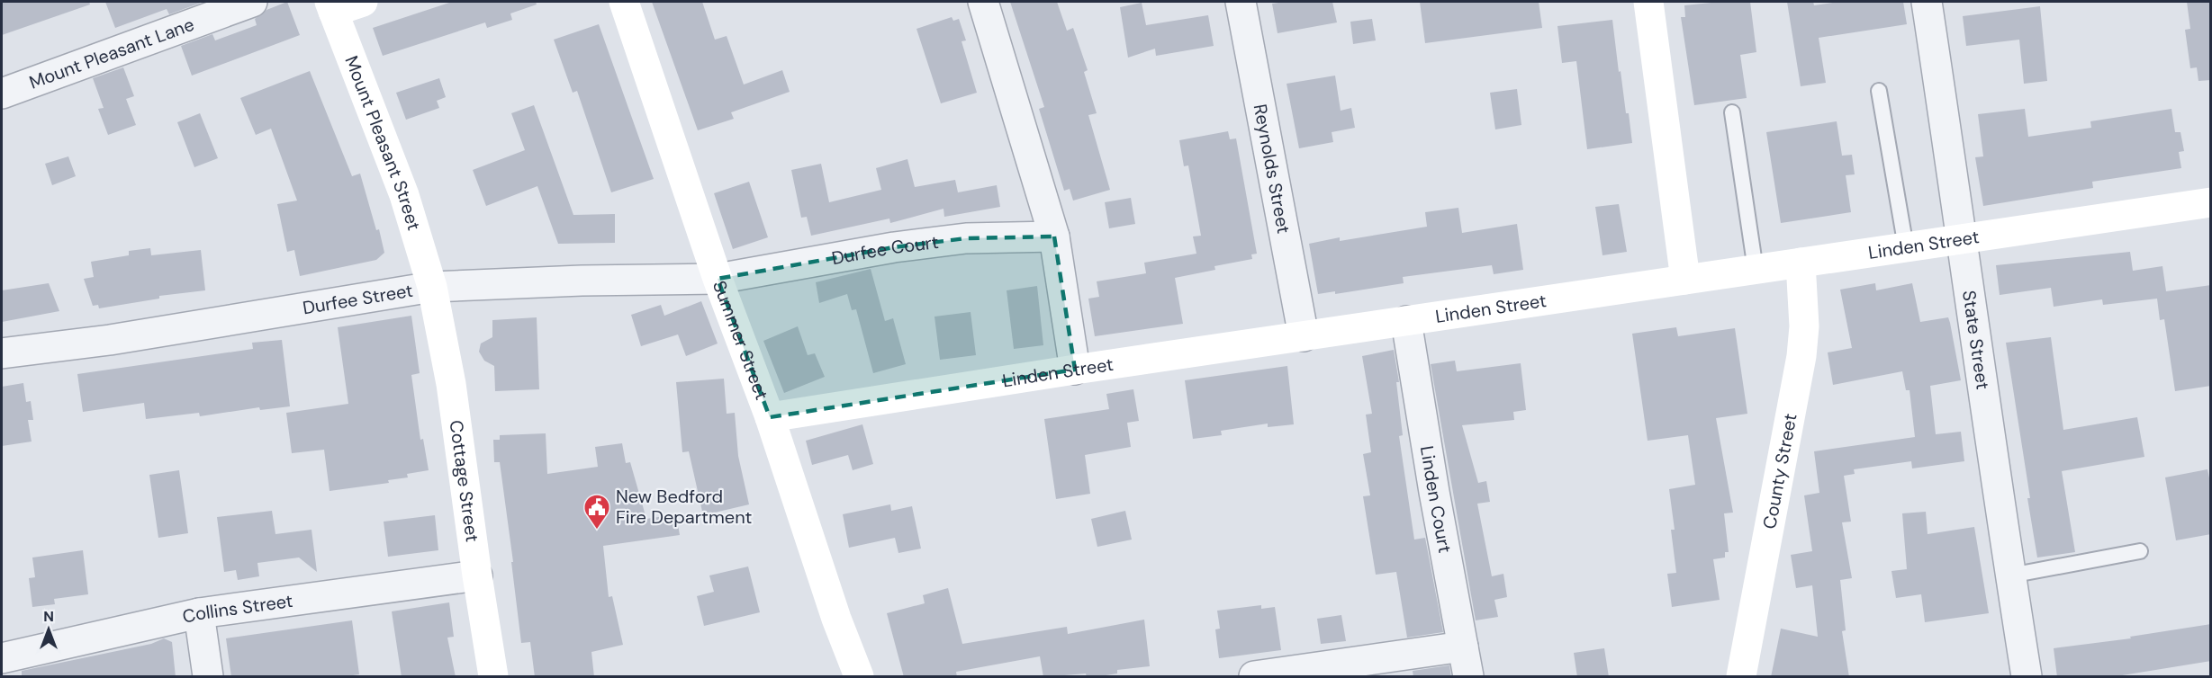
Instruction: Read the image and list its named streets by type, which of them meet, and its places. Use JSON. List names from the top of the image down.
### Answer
{
  "streets": {
    "main road": [
      "Mount Pleasant Street",
      "Linden Street",
      "Summer Street",
      "County Street",
      "Cottage Street"
    ],
    "street": [
      "Mount Pleasant Lane",
      "Reynolds Street",
      "Durfee Court",
      "Durfee Street",
      "State Street",
      "Linden Court",
      "Collins Street"
    ]
  },
  "crossings": [
    ["Mount Pleasant Street", "Durfee Street"],
    ["Mount Pleasant Street", "Cottage Street"],
    ["Reynolds Street", "Linden Street"],
    ["Linden Street", "Summer Street"],
    ["Linden Street", "State Street"],
    ["Linden Street", "County Street"],
    ["Linden Street", "Linden Court"],
    ["Durfee Court", "Durfee Street"],
    ["Durfee Court", "Summer Street"],
    ["Durfee Street", "Summer Street"],
    ["Durfee Street", "Cottage Street"],
    ["Cottage Street", "Collins Street"]
  ],
  "places": {
    "public building": ["New Bedford Fire Department"]
  },
  "north": "top"
}
